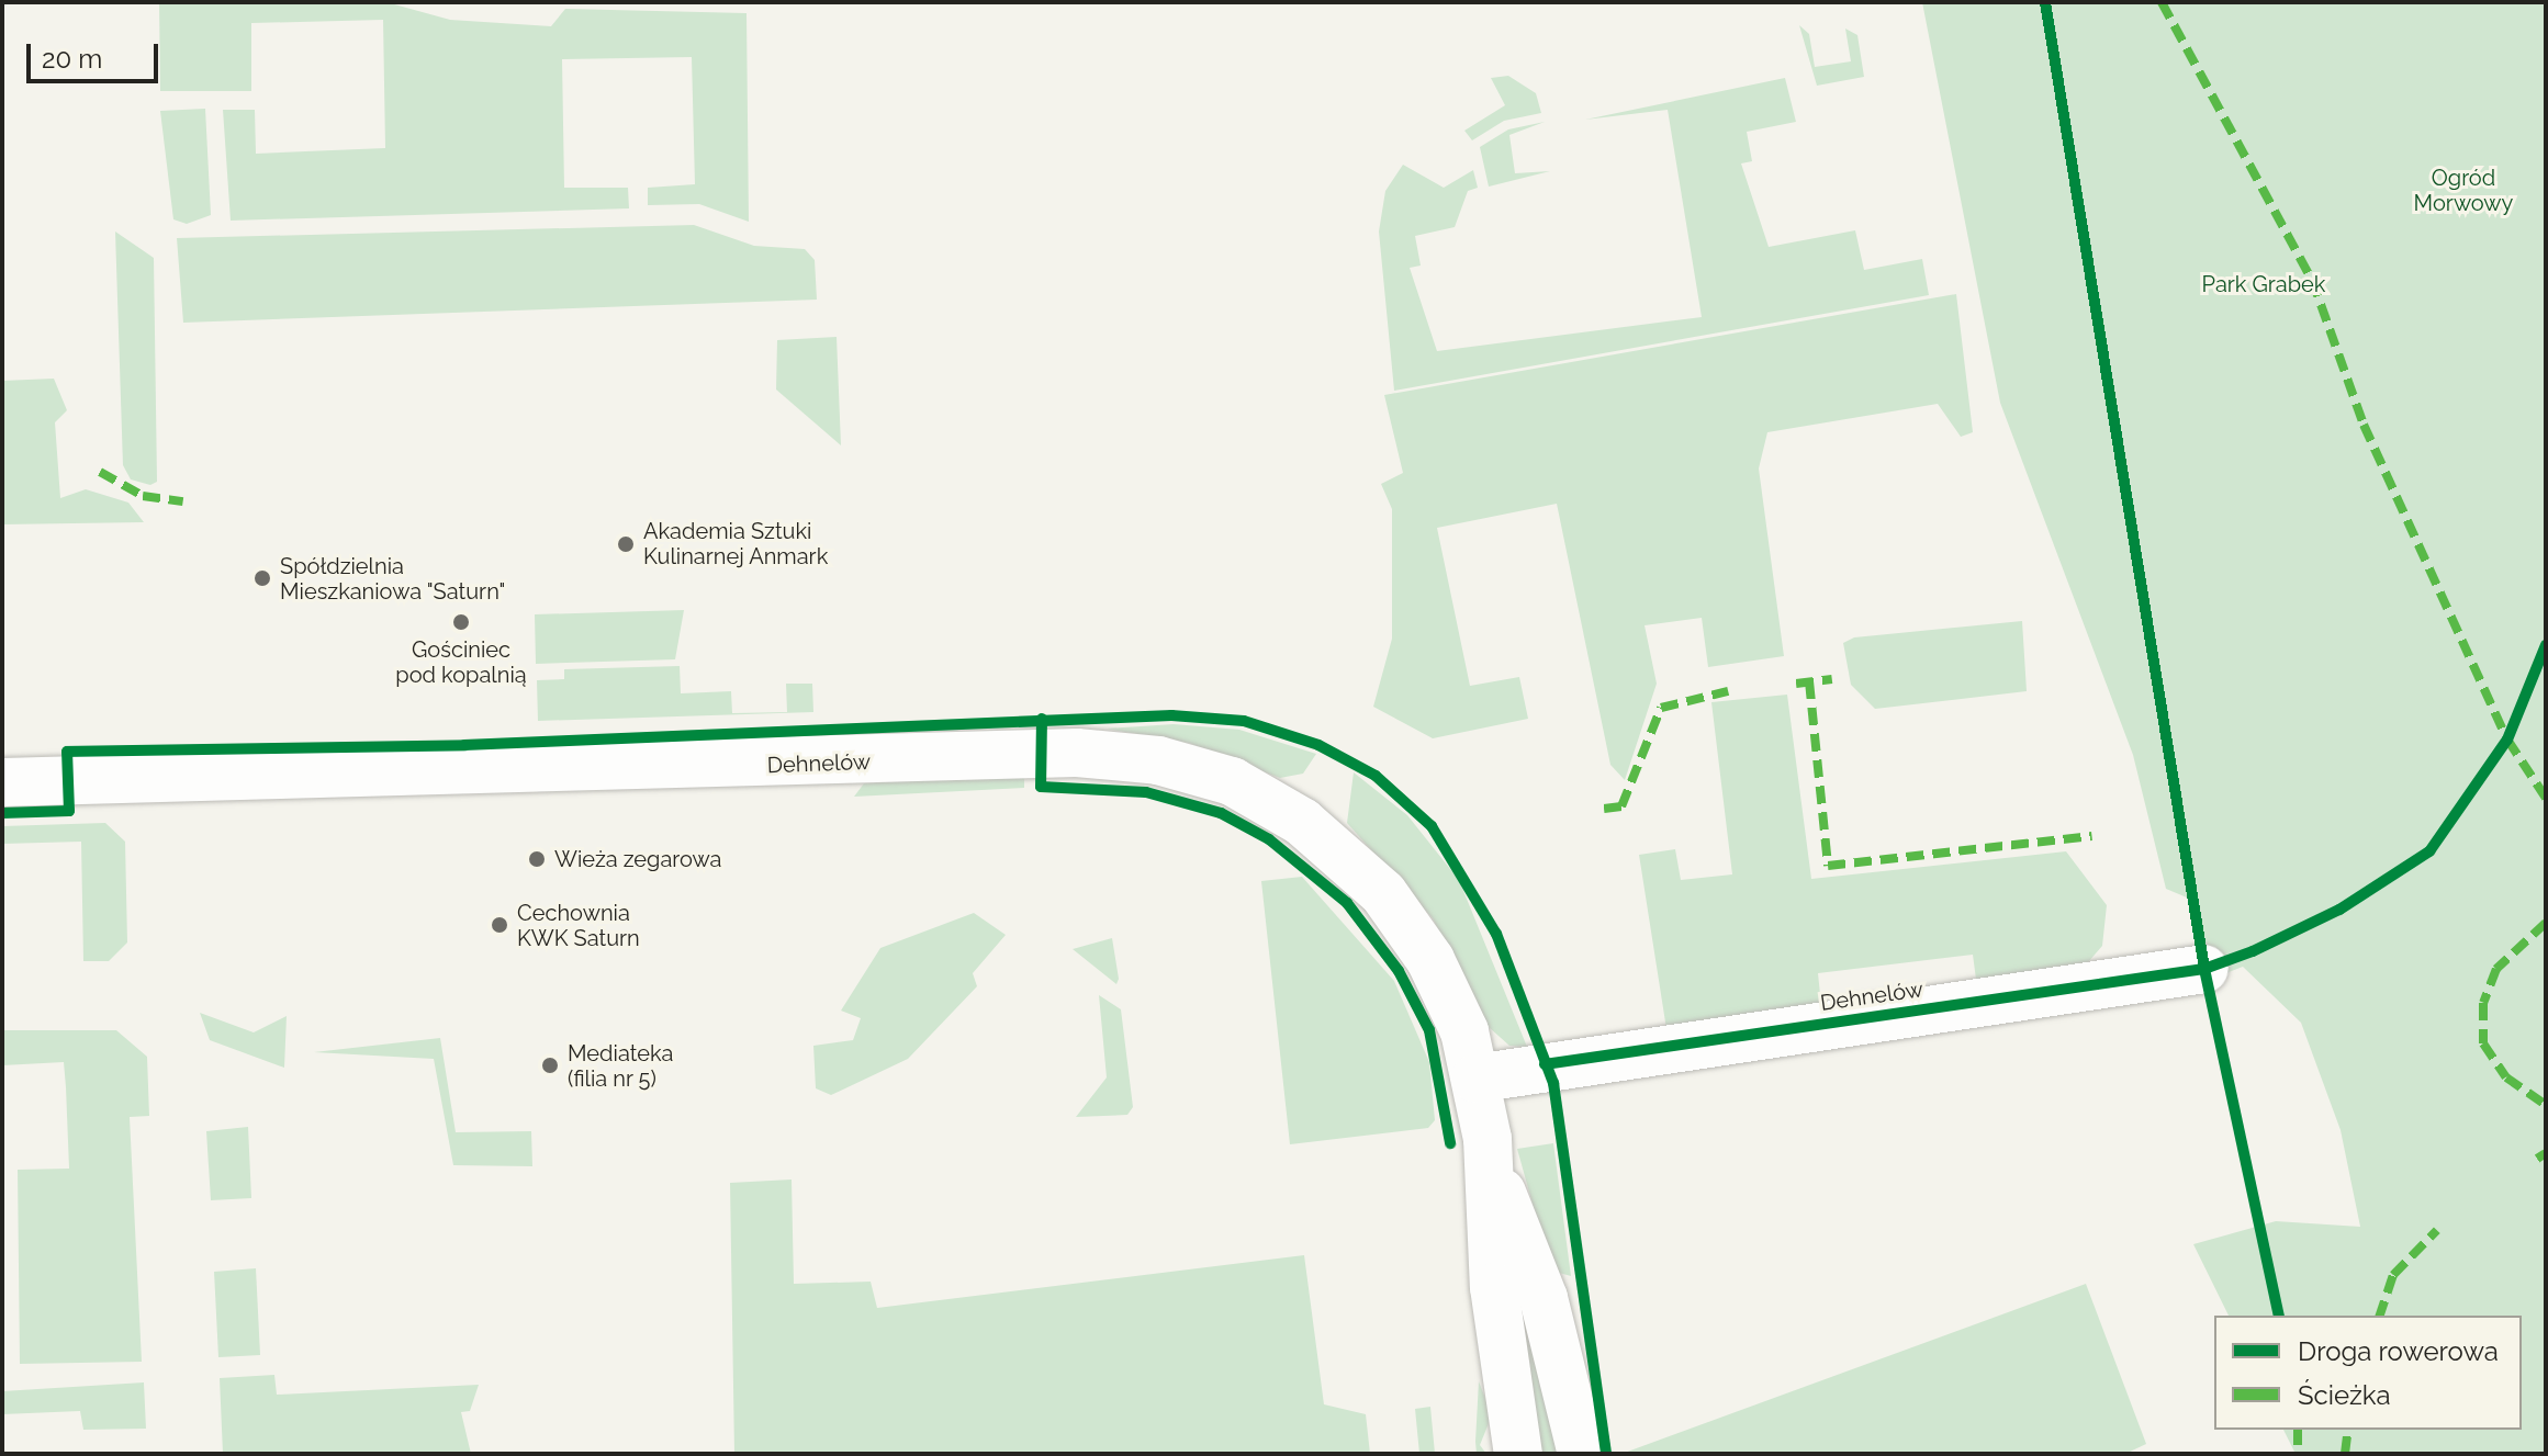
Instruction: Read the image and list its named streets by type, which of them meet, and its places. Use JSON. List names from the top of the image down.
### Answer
{
  "streets": {
    "street": ["Dehnelów"]
  },
  "parks": ["Ogród Morwowy", "Park Grabek"],
  "places": [
    "Akademia Sztuki Kulinarnej Anmark",
    "Spółdzielnia Mieszkaniowa \"Saturn\"",
    "Gościniec pod kopalnią",
    "Wieża zegarowa",
    "Cechownia KWK Saturn",
    "Mediateka (filia nr 5)"
  ],
  "legend": ["Droga rowerowa", "Ścieżka"],
  "scale_bar": "20 m"
}
